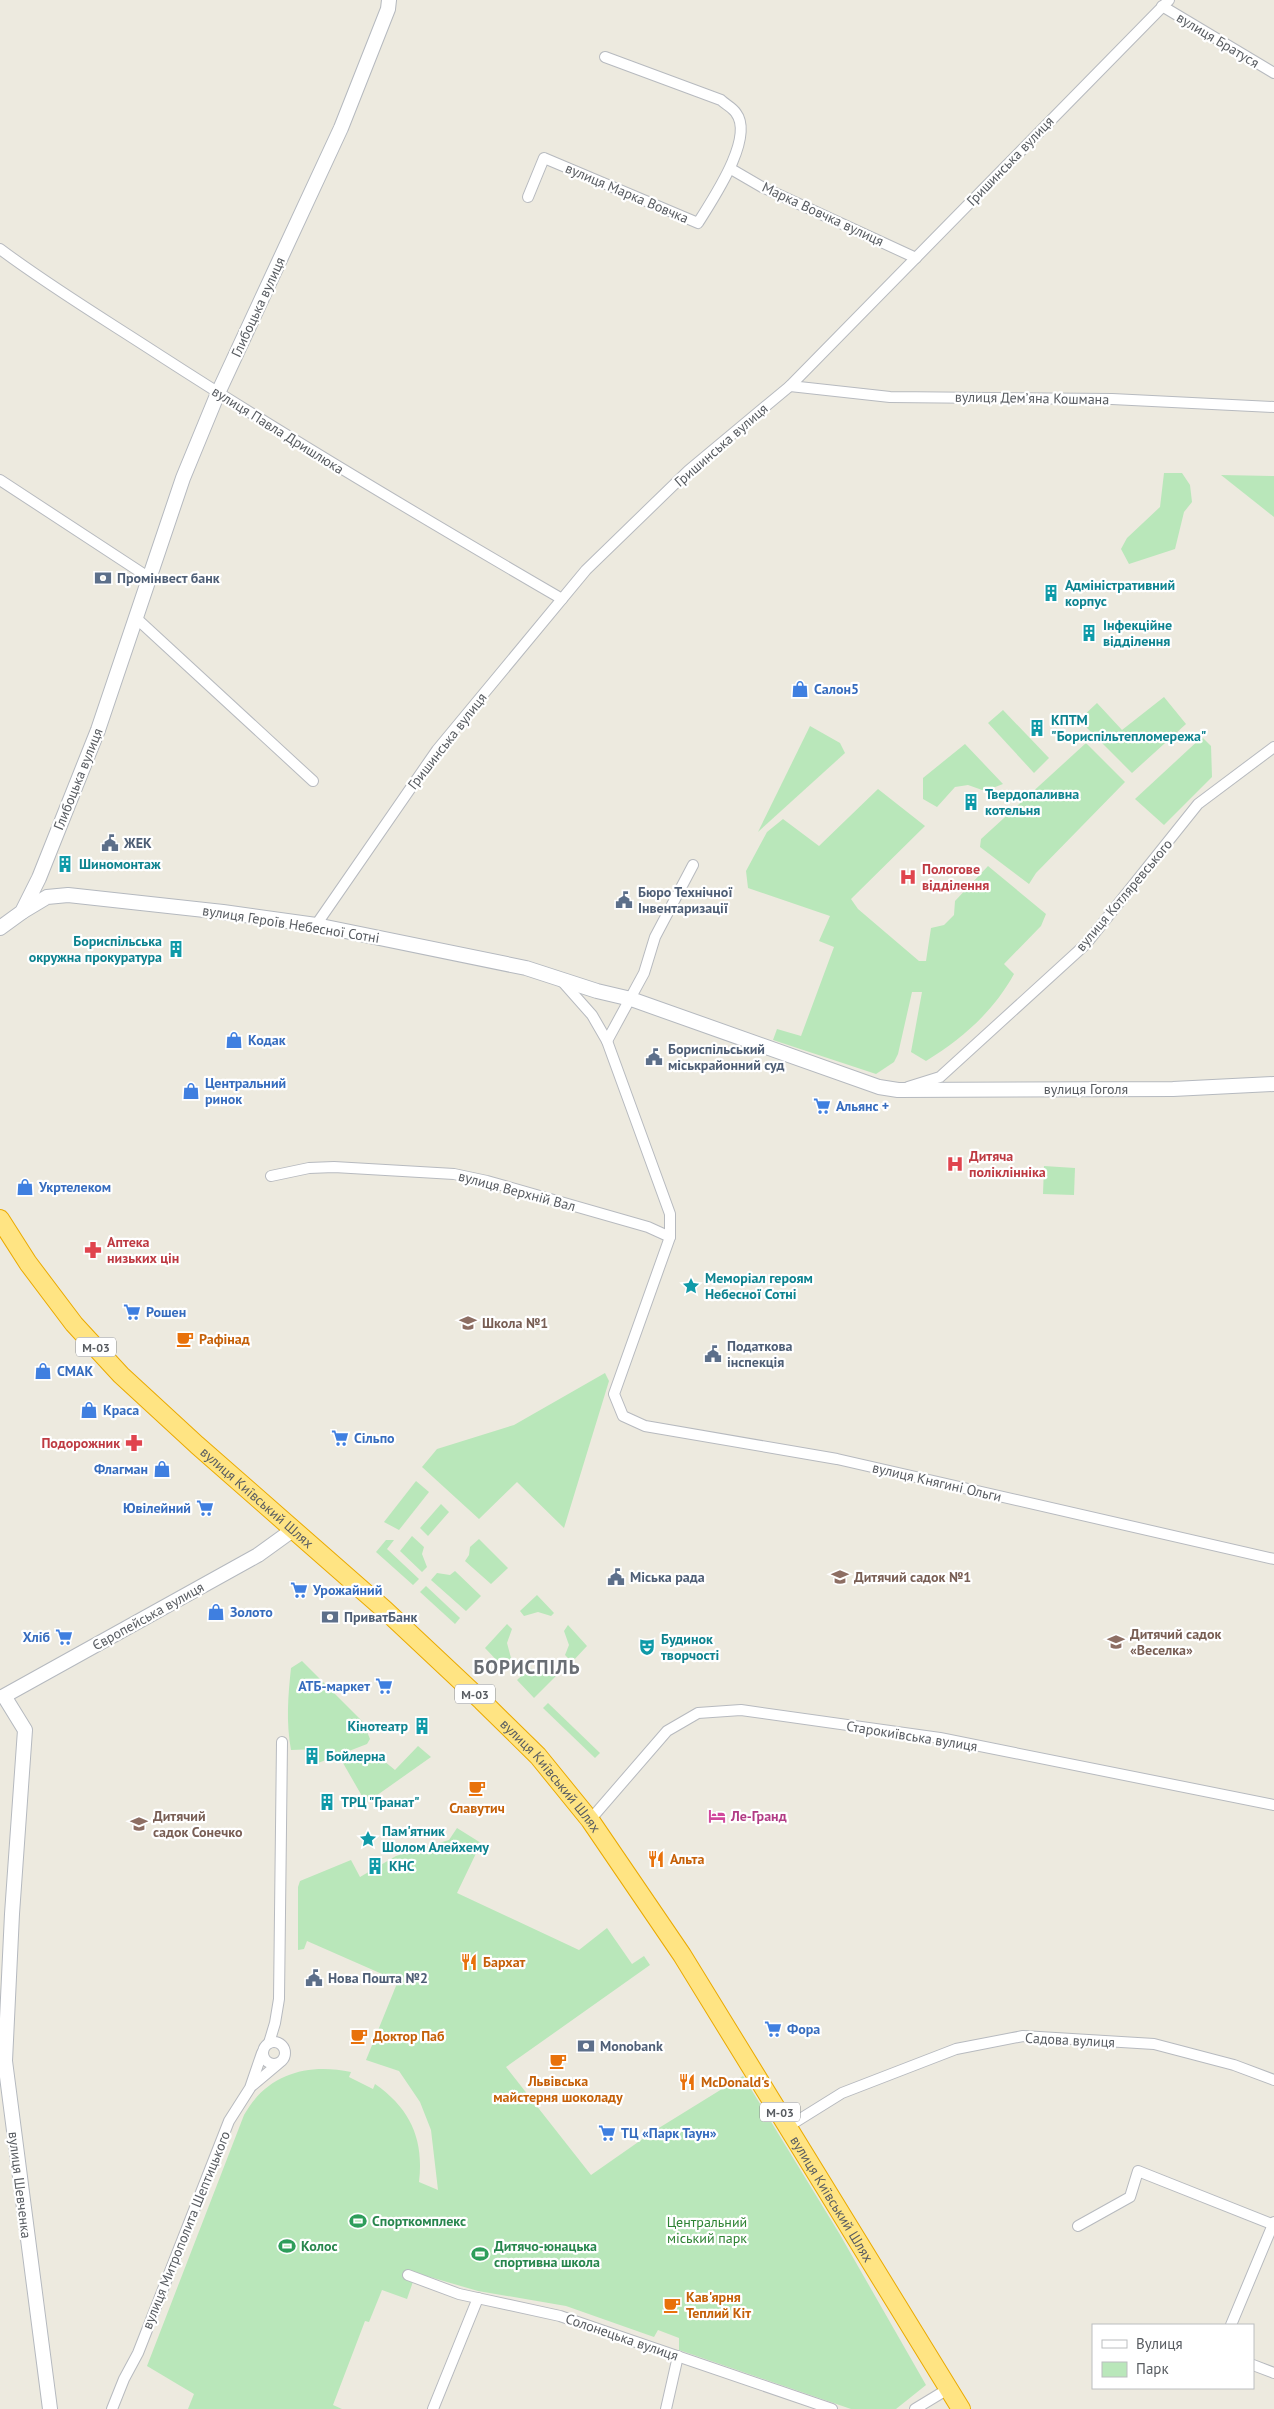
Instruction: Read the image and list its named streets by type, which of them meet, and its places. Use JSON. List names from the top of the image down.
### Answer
{
  "streets": {
    "highway": ["М-03", "вулиця Київський Шлях"],
    "street": [
      "вулиця Братуся",
      "Гришинська вулиця",
      "вулиця Марка Вовчка",
      "Марка Вовчка вулиця",
      "Глибоцька вулиця",
      "вулиця Демʼяна Кошмана",
      "вулиця Павла Дришлюка",
      "вулиця Котляревського",
      "вулиця Героїв Небесної Сотні",
      "вулиця Гоголя",
      "вулиця Верхній Вал",
      "вулиця Княгині Ольги",
      "Європейська вулиця",
      "Старокиївська вулиця",
      "Садова вулиця",
      "вулиця Шевченка",
      "вулиця Митрополита Шептицького",
      "Солонецька вулиця"
    ]
  },
  "crossings": [
    ["вулиця Братуся", "Гришинська вулиця"],
    ["Гришинська вулиця", "Марка Вовчка вулиця"],
    ["Гришинська вулиця", "вулиця Демʼяна Кошмана"],
    ["Гришинська вулиця", "вулиця Павла Дришлюка"],
    ["Гришинська вулиця", "вулиця Героїв Небесної Сотні"],
    ["вулиця Марка Вовчка", "Марка Вовчка вулиця"],
    ["Глибоцька вулиця", "вулиця Павла Дришлюка"],
    ["Глибоцька вулиця", "вулиця Героїв Небесної Сотні"],
    ["вулиця Котляревського", "вулиця Героїв Небесної Сотні"],
    ["вулиця Котляревського", "вулиця Гоголя"],
    ["вулиця Героїв Небесної Сотні", "вулиця Гоголя"],
    ["вулиця Верхній Вал", "вулиця Княгині Ольги"],
    ["вулиця Київський Шлях", "Європейська вулиця"],
    ["вулиця Київський Шлях", "Старокиївська вулиця"],
    ["вулиця Київський Шлях", "Садова вулиця"],
    ["Європейська вулиця", "вулиця Шевченка"]
  ],
  "districts": ["БОРИСПІЛЬ"],
  "parks": ["Центральний міський парк"],
  "places": {
    "bank": ["Промінвест банк", "ПриватБанк", "Monobank"],
    "building": [
      "Адміністративний корпус",
      "Інфекційне відділення",
      "КПТМ \"Бориспільтепломережа\"",
      "Твердопаливна котельня",
      "Шиномонтаж",
      "Бориспільська окружна прокуратура",
      "Кінотеатр",
      "Бойлерна",
      "ТРЦ \"Гранат\"",
      "КНС"
    ],
    "shop": [
      "Салон5",
      "Кодак",
      "Центральний ринок",
      "Укртелеком",
      "СМАК",
      "Краса",
      "Флагман",
      "Золото"
    ],
    "public building": [
      "ЖЕК",
      "Бюро Технічної Інвентаризації",
      "Бориспільський міськрайонний суд",
      "Податкова інспекція",
      "Міська рада",
      "Нова Пошта №2"
    ],
    "hospital": ["Пологове відділення", "Дитяча поліклінніка"],
    "supermarket": [
      "Альянс +",
      "Рошен",
      "Сільпо",
      "Ювілейний",
      "Урожайний",
      "Хліб",
      "АТБ-маркет",
      "Фора",
      "ТЦ «Парк Таун»"
    ],
    "pharmacy": ["Аптека низьких цін", "Подорожник"],
    "place": ["Меморіал героям Небесної Сотні", "Пам'ятник Шолом Алейхему"],
    "school or university": [
      "Школа №1",
      "Дитячий садок №1",
      "Дитячий садок «Веселка»",
      "Дитячий садок Сонечко"
    ],
    "cafe": [
      "Рафінад",
      "Славутич",
      "Доктор Паб",
      "Львівська майстерня шоколаду",
      "Кав'ярня Теплий Кіт"
    ],
    "theatre": ["Будинок творчості"],
    "hotel": ["Ле-Гранд"],
    "restaurant": ["Альта", "Бархат", "McDonald's"],
    "sports": ["Спорткомплекс", "Колос", "Дитячо-юнацька спортивна школа"]
  },
  "legend": ["Вулиця", "Парк"]
}
